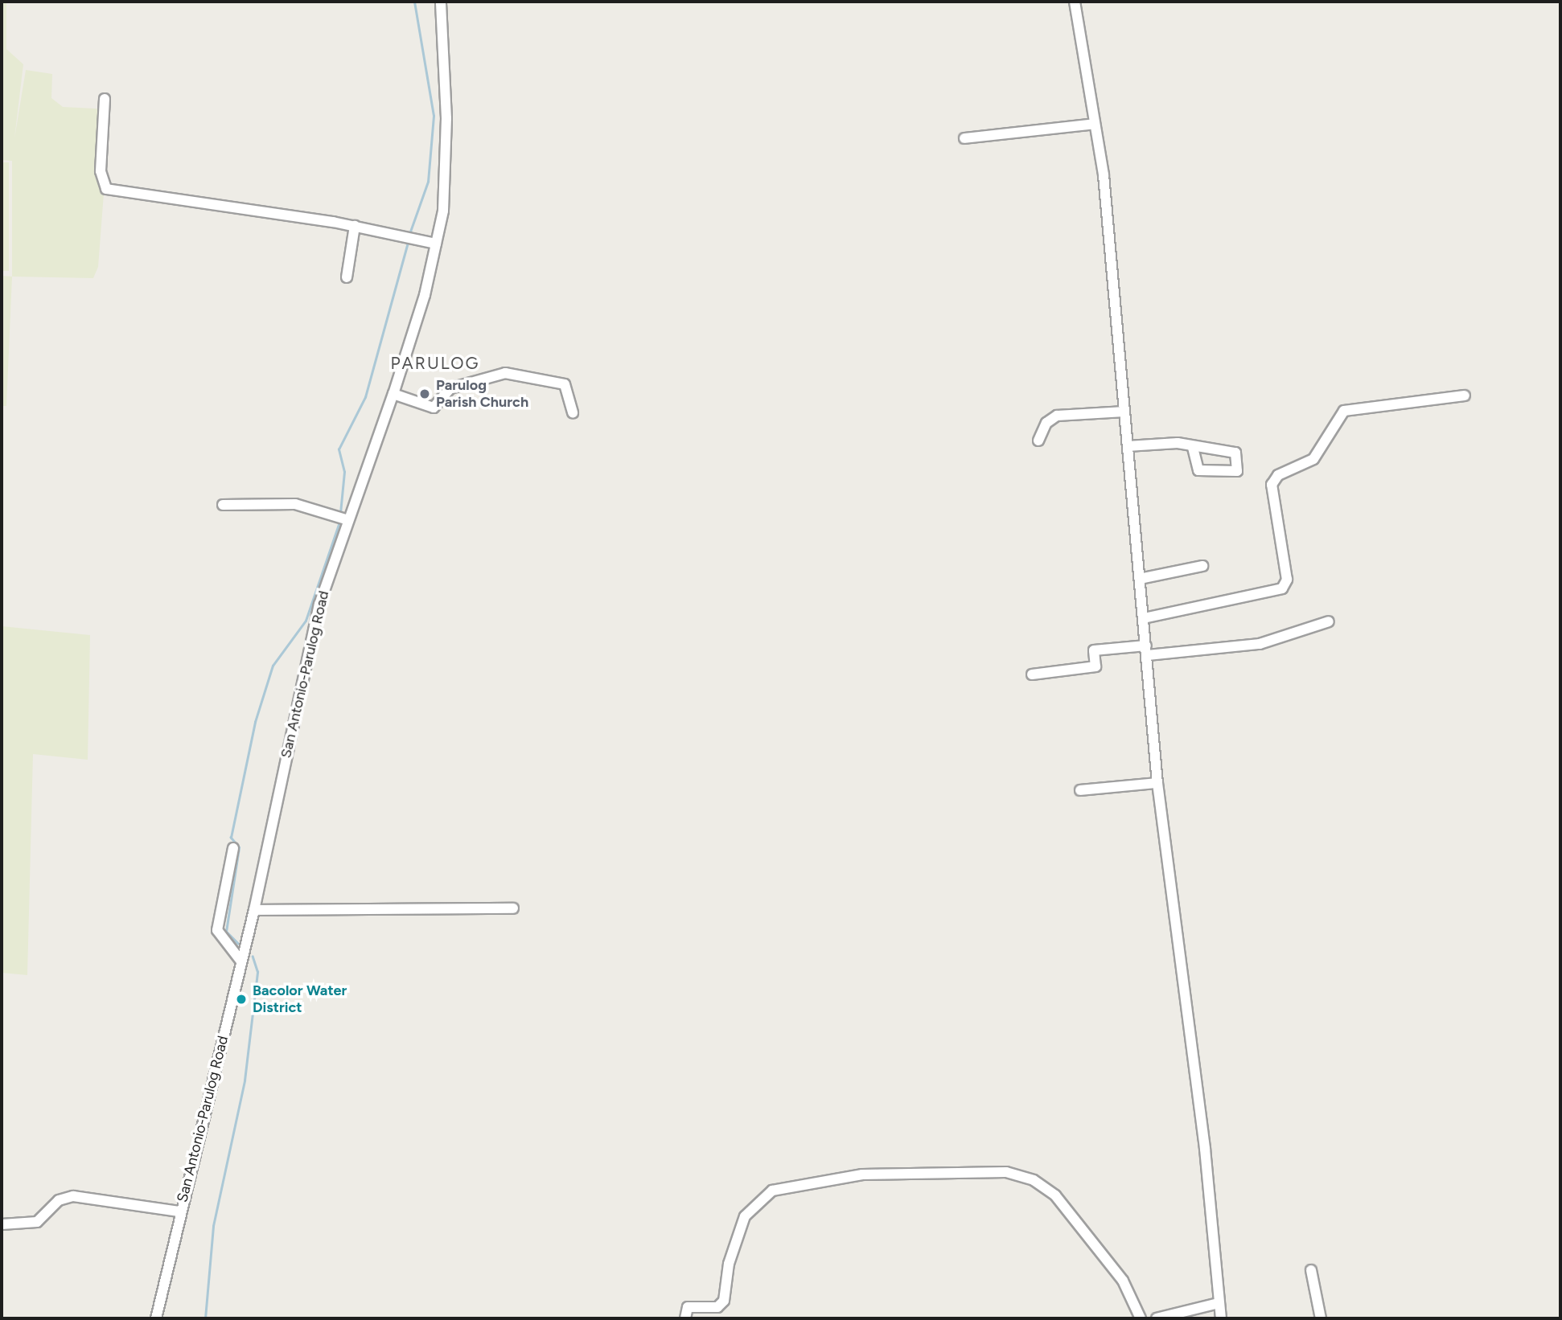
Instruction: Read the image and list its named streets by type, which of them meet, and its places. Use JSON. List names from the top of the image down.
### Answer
{
  "streets": {
    "street": ["San Antonio-Parulog Road"]
  },
  "districts": ["PARULOG"],
  "places": ["Parulog Parish Church", "Bacolor Water District"]
}
